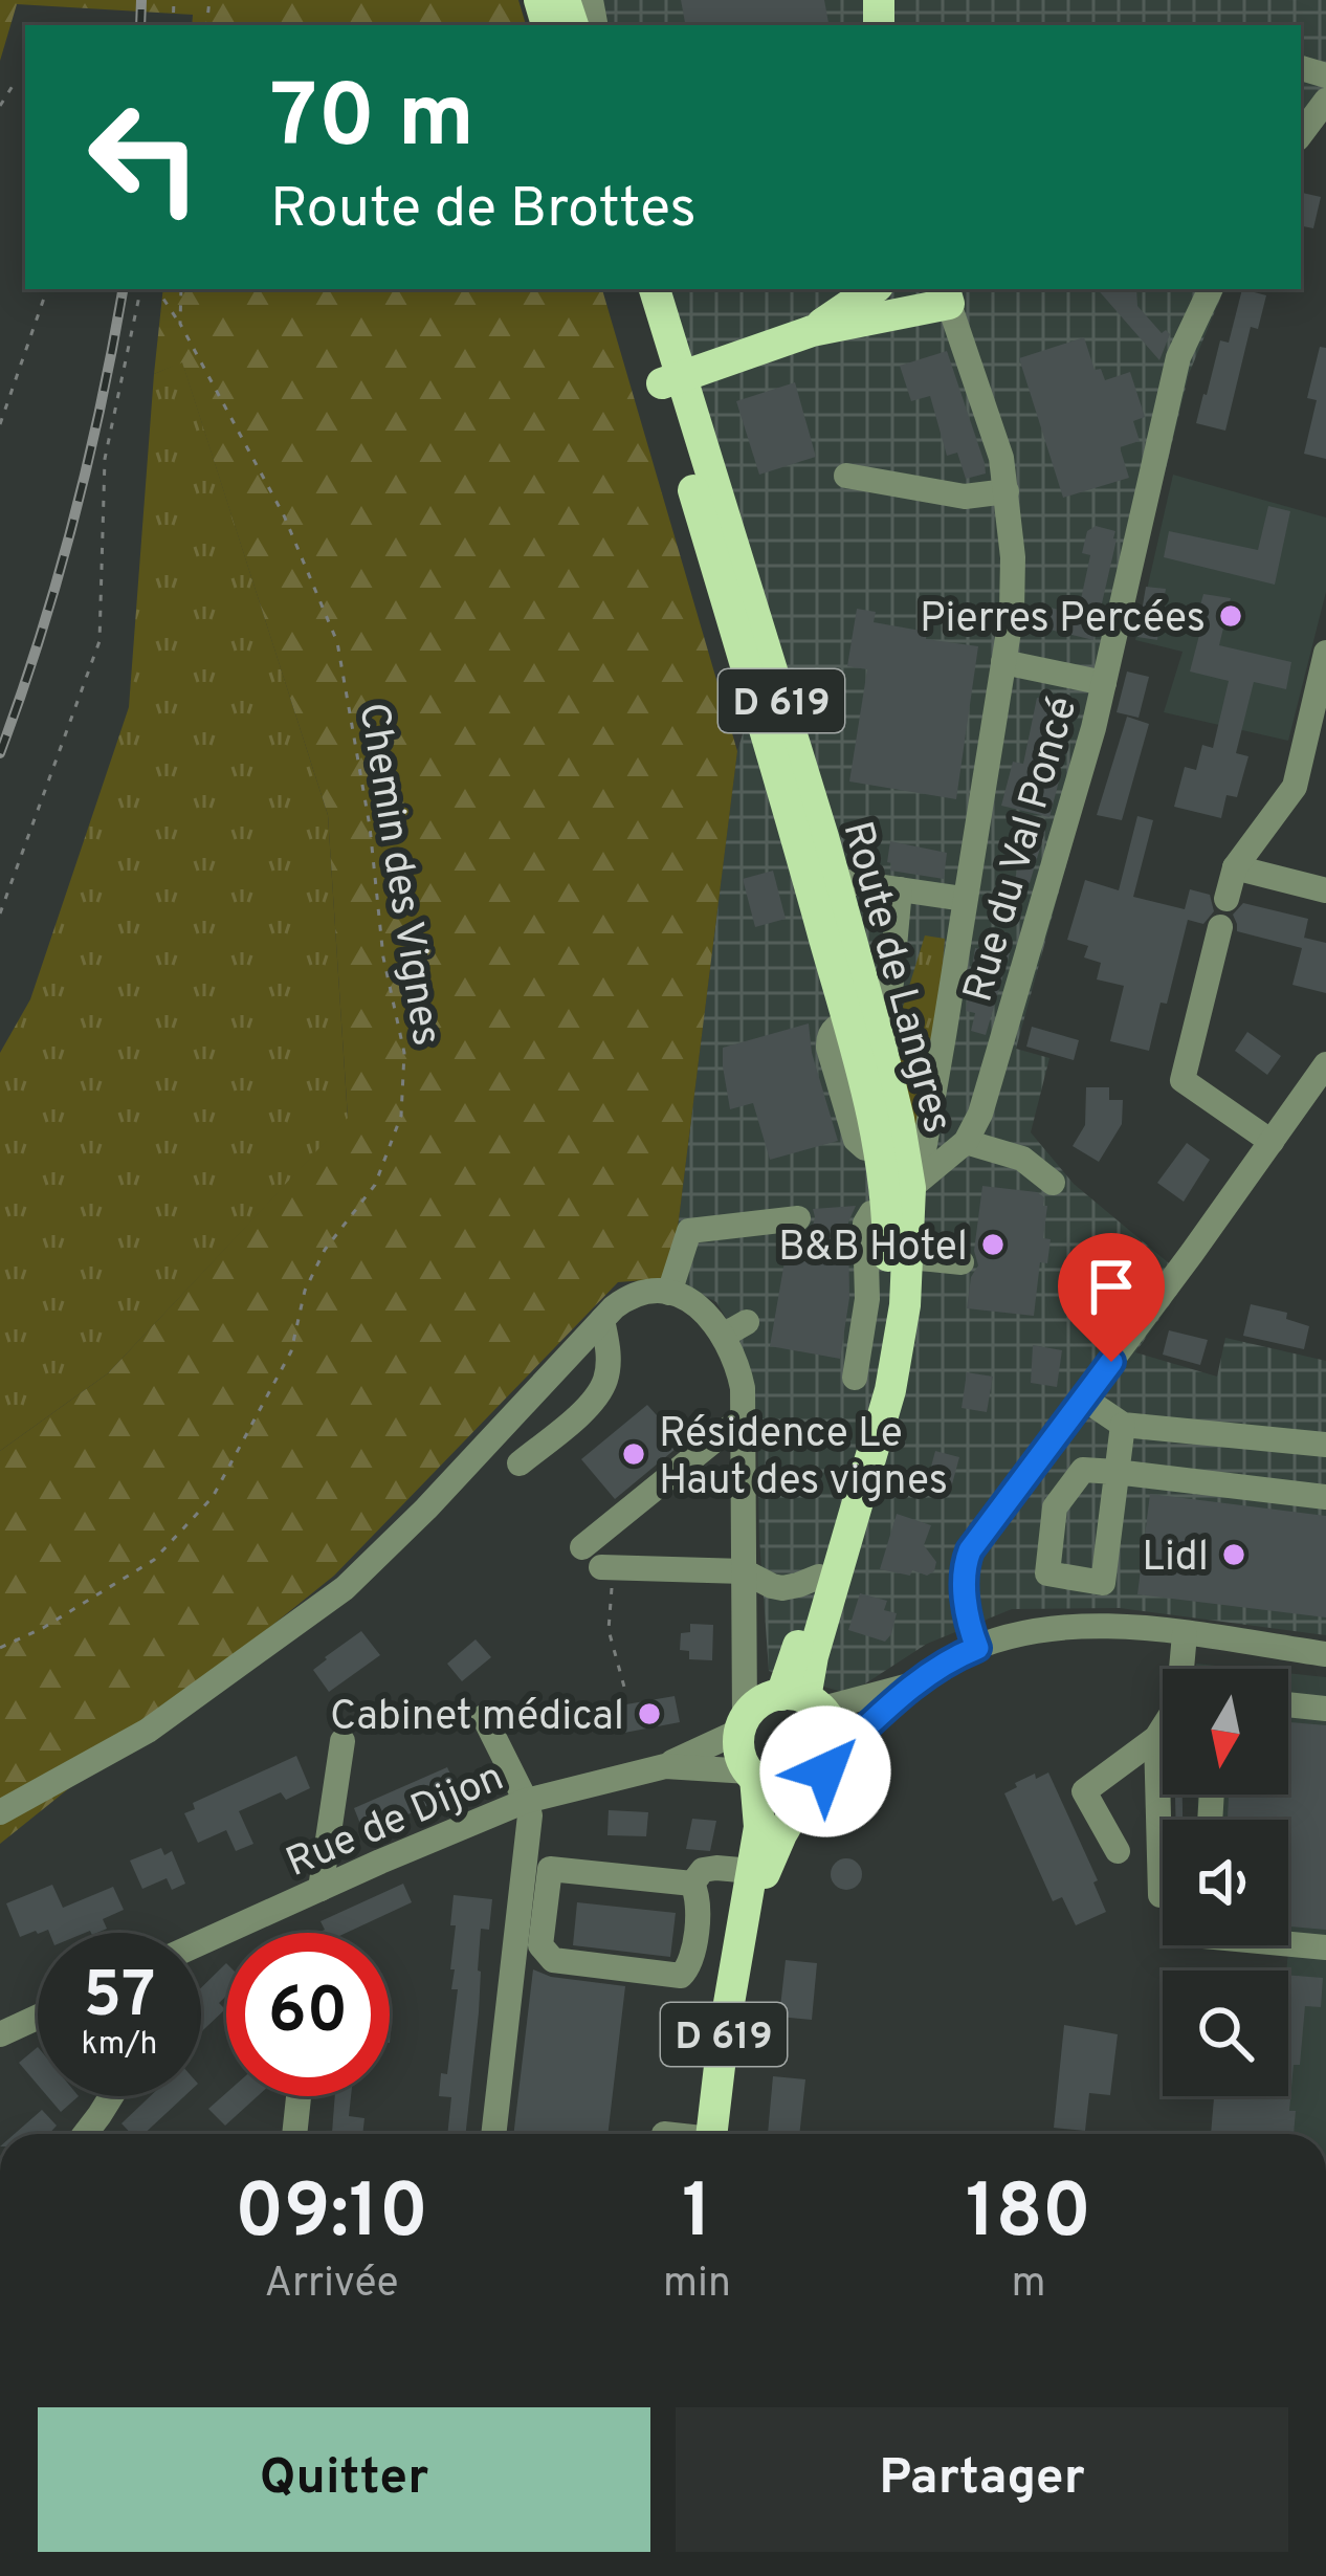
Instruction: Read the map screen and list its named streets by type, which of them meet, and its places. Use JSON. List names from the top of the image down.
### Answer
{
  "streets": {
    "main road": ["D 619", "Route de Langres"],
    "street": ["Rue du Val Poncé", "Rue de Dijon"],
    "path": ["Chemin des Vignes"]
  },
  "crossings": [
    ["D 619", "Route de Langres"],
    ["D 619", "Rue de Dijon"],
    ["Rue du Val Poncé", "Route de Langres"],
    ["Route de Langres", "Rue de Dijon"]
  ],
  "places": [
    "Pierres Percées",
    "B&B Hotel",
    "Résidence Le Haut des vignes",
    "Lidl",
    "Cabinet médical"
  ],
  "north": "bottom",
  "page": {
    "turn": ["70 m", "Route de Brottes"],
    "speed": "57 km/h",
    "limit": "60",
    "eta": [
      "09:10",
      "Arrivée",
      "1",
      "min",
      "180",
      "m"
    ],
    "buttons": ["Quitter", "Partager"]
  }
}
